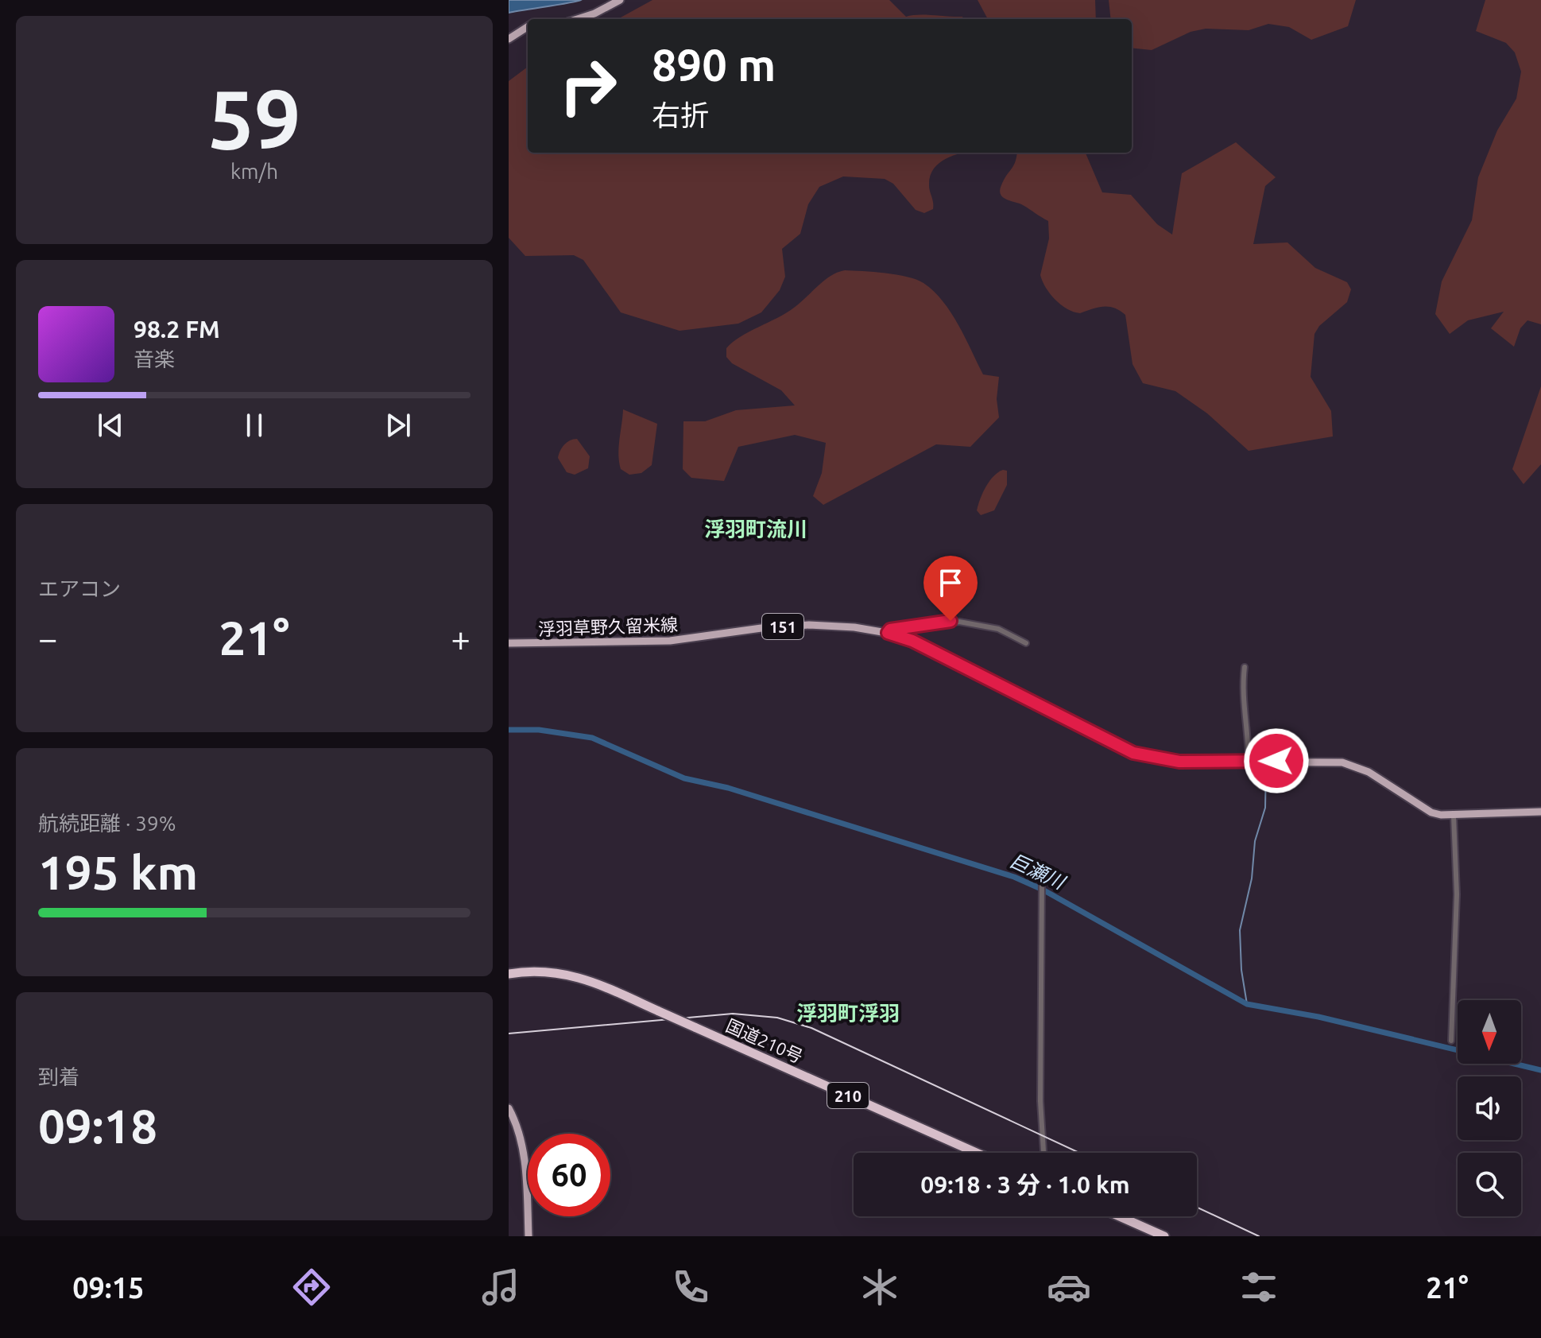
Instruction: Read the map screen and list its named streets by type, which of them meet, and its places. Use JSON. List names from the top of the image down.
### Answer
{
  "streets": {
    "highway": ["国道210号", "210"],
    "main road": ["浮羽草野久留米線", "151"]
  },
  "districts": ["浮羽町流川", "浮羽町浮羽"],
  "water": ["巨瀬川"],
  "north": "bottom",
  "page": {
    "tile": [
      ["59", "km/h"],
      "エアコン",
      ["航続距離 · 39%", "195 km"],
      ["到着", "09:18"]
    ],
    "turn": ["890 m", "右折"],
    "song": ["98.2 FM", "音楽"],
    "heat": ["−", "21°", "+"],
    "limit": "60",
    "trip": "09:18 · 3 分 · 1.0 km",
    "tabs": ["09:15", "21°"]
  }
}
